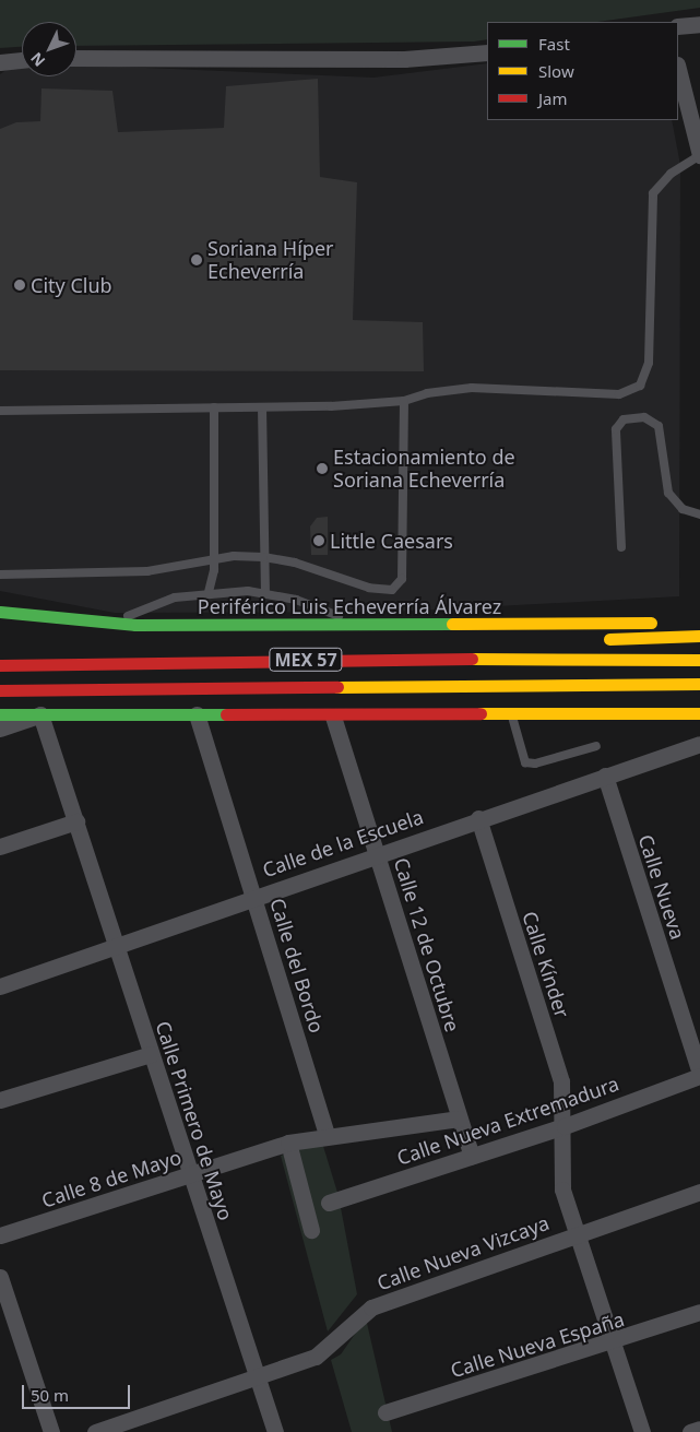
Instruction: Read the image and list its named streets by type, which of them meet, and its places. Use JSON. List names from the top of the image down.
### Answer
{
  "streets": {
    "main road": ["Periférico Luis Echeverría Álvarez", "MEX 57"],
    "street": [
      "Calle de la Escuela",
      "Calle Nueva",
      "Calle 12 de Octubre",
      "Calle Kínder",
      "Calle del Bordo",
      "Calle Primero de Mayo",
      "Calle Nueva Extremadura",
      "Calle 8 de Mayo",
      "Calle Nueva Vizcaya",
      "Calle Nueva España"
    ]
  },
  "crossings": [
    ["Calle de la Escuela", "Calle Nueva"],
    ["Calle de la Escuela", "Calle 12 de Octubre"],
    ["Calle de la Escuela", "Calle Kínder"],
    ["Calle de la Escuela", "Calle del Bordo"],
    ["Calle de la Escuela", "Calle Primero de Mayo"],
    ["Calle Nueva", "Calle Nueva Extremadura"],
    ["Calle 12 de Octubre", "Calle Nueva Extremadura"],
    ["Calle 12 de Octubre", "Calle 8 de Mayo"],
    ["Calle Kínder", "Calle Nueva Extremadura"],
    ["Calle Kínder", "Calle Nueva Vizcaya"],
    ["Calle Kínder", "Calle Nueva España"],
    ["Calle del Bordo", "Calle 8 de Mayo"],
    ["Calle Primero de Mayo", "Calle 8 de Mayo"],
    ["Calle Primero de Mayo", "Calle Nueva Vizcaya"]
  ],
  "places": [
    "Soriana Híper Echeverría",
    "City Club",
    "Estacionamiento de Soriana Echeverría",
    "Little Caesars"
  ],
  "legend": ["Fast", "Slow", "Jam"],
  "scale_bar": "50 m",
  "north": "bottom left"
}
